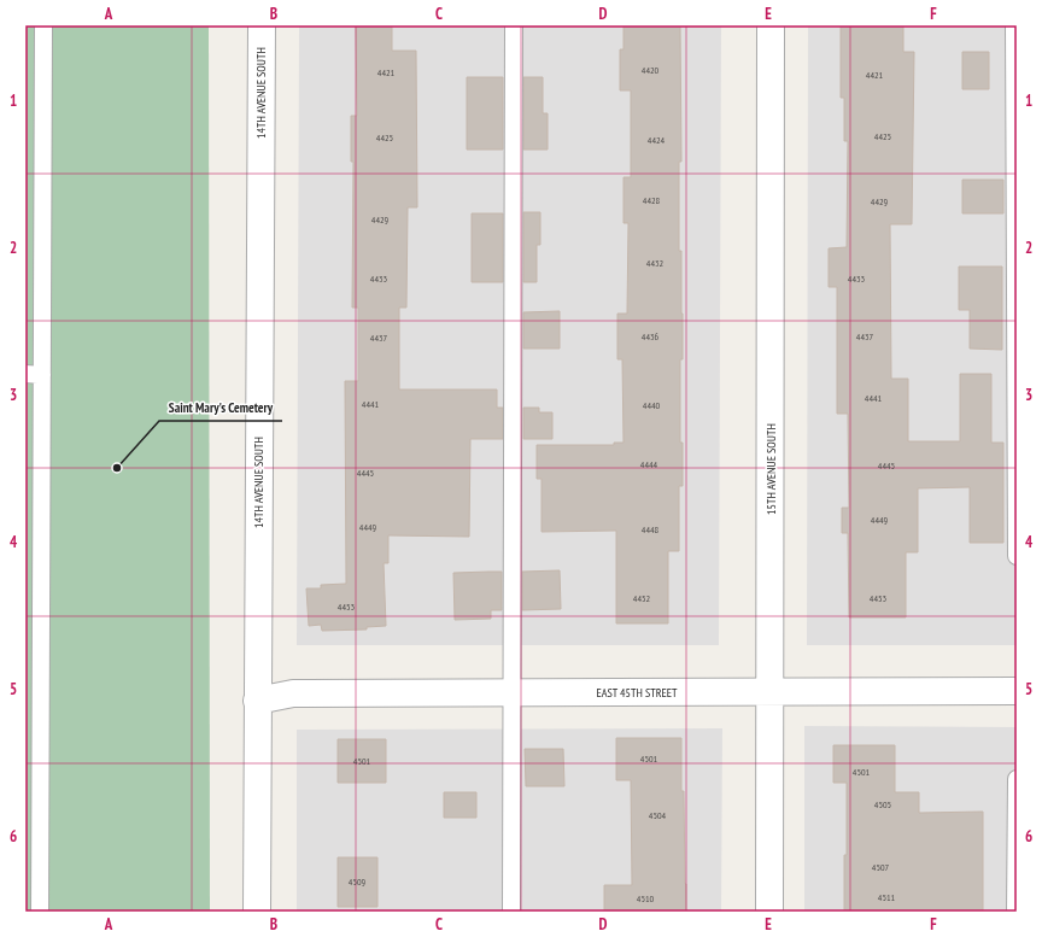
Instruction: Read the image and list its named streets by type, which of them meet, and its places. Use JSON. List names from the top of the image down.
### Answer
{
  "streets": {
    "street": ["14TH AVENUE SOUTH", "15TH AVENUE SOUTH", "EAST 45TH STREET"]
  },
  "crossings": [
    ["14TH AVENUE SOUTH", "EAST 45TH STREET"],
    ["15TH AVENUE SOUTH", "EAST 45TH STREET"]
  ],
  "places": ["Saint Mary's Cemetery"],
  "house_numbers": [
    "4420",
    "4421",
    "4421",
    "4425",
    "4425",
    "4424",
    "4428",
    "4429",
    "4429",
    "4432",
    "4433",
    "4433",
    "4436",
    "4437",
    "4437",
    "4441",
    "4441",
    "4440",
    "4444",
    "4445",
    "4445",
    "4449",
    "4449",
    "4448",
    "4452",
    "4453",
    "4453",
    "4501",
    "4501",
    "4501",
    "4505",
    "4504",
    "4507",
    "4509",
    "4511",
    "4510"
  ],
  "grid": {
    "columns": [
      "A",
      "B",
      "C",
      "D",
      "E",
      "F"
    ],
    "rows": [
      "1",
      "2",
      "3",
      "4",
      "5",
      "6"
    ]
  }
}
